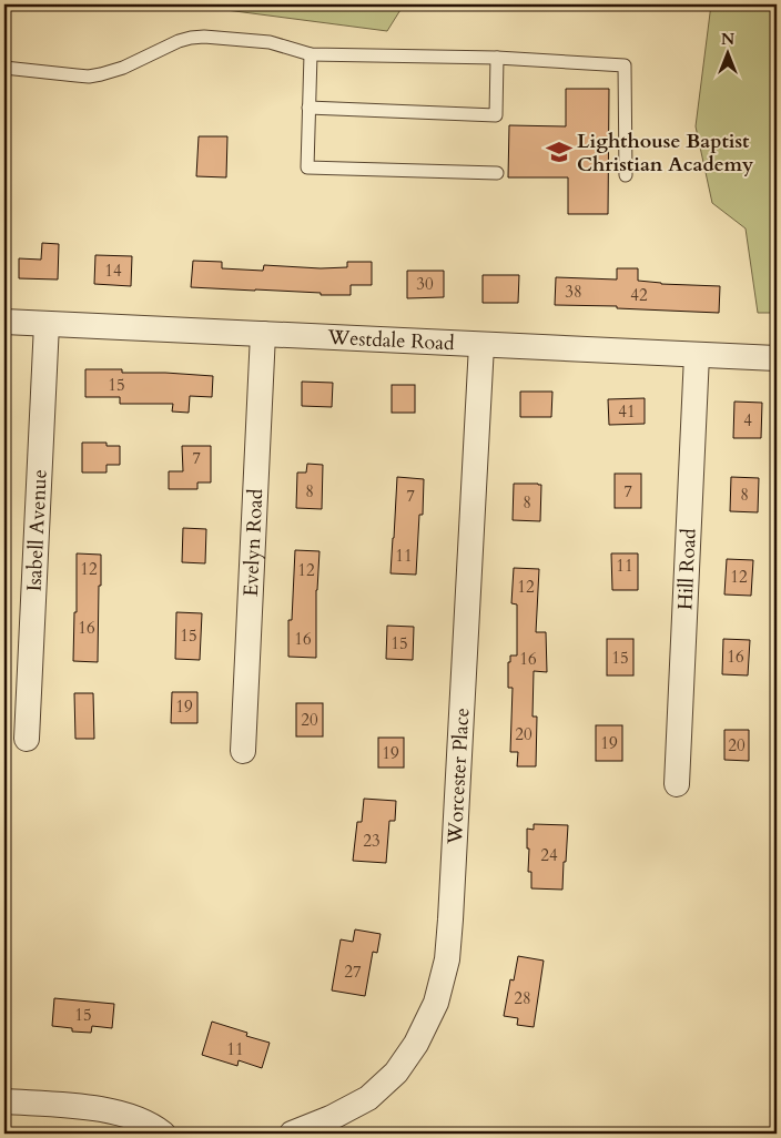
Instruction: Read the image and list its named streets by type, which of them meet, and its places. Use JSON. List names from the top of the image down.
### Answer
{
  "streets": {
    "street": [
      "Westdale Road",
      "Isabell Avenue",
      "Evelyn Road",
      "Hill Road",
      "Worcester Place"
    ]
  },
  "crossings": [
    ["Westdale Road", "Isabell Avenue"],
    ["Westdale Road", "Evelyn Road"],
    ["Westdale Road", "Hill Road"],
    ["Westdale Road", "Worcester Place"]
  ],
  "places": {
    "school or university": ["Lighthouse Baptist Christian Academy"]
  },
  "house_numbers": [
    "14",
    "30",
    "38",
    "42",
    "15",
    "41",
    "4",
    "7",
    "8",
    "7",
    "8",
    "7",
    "8",
    "11",
    "11",
    "12",
    "12",
    "12",
    "12",
    "16",
    "15",
    "16",
    "15",
    "16",
    "15",
    "16",
    "19",
    "20",
    "20",
    "19",
    "20",
    "19",
    "23",
    "24",
    "27",
    "28",
    "15",
    "11"
  ],
  "north": "top"
}
